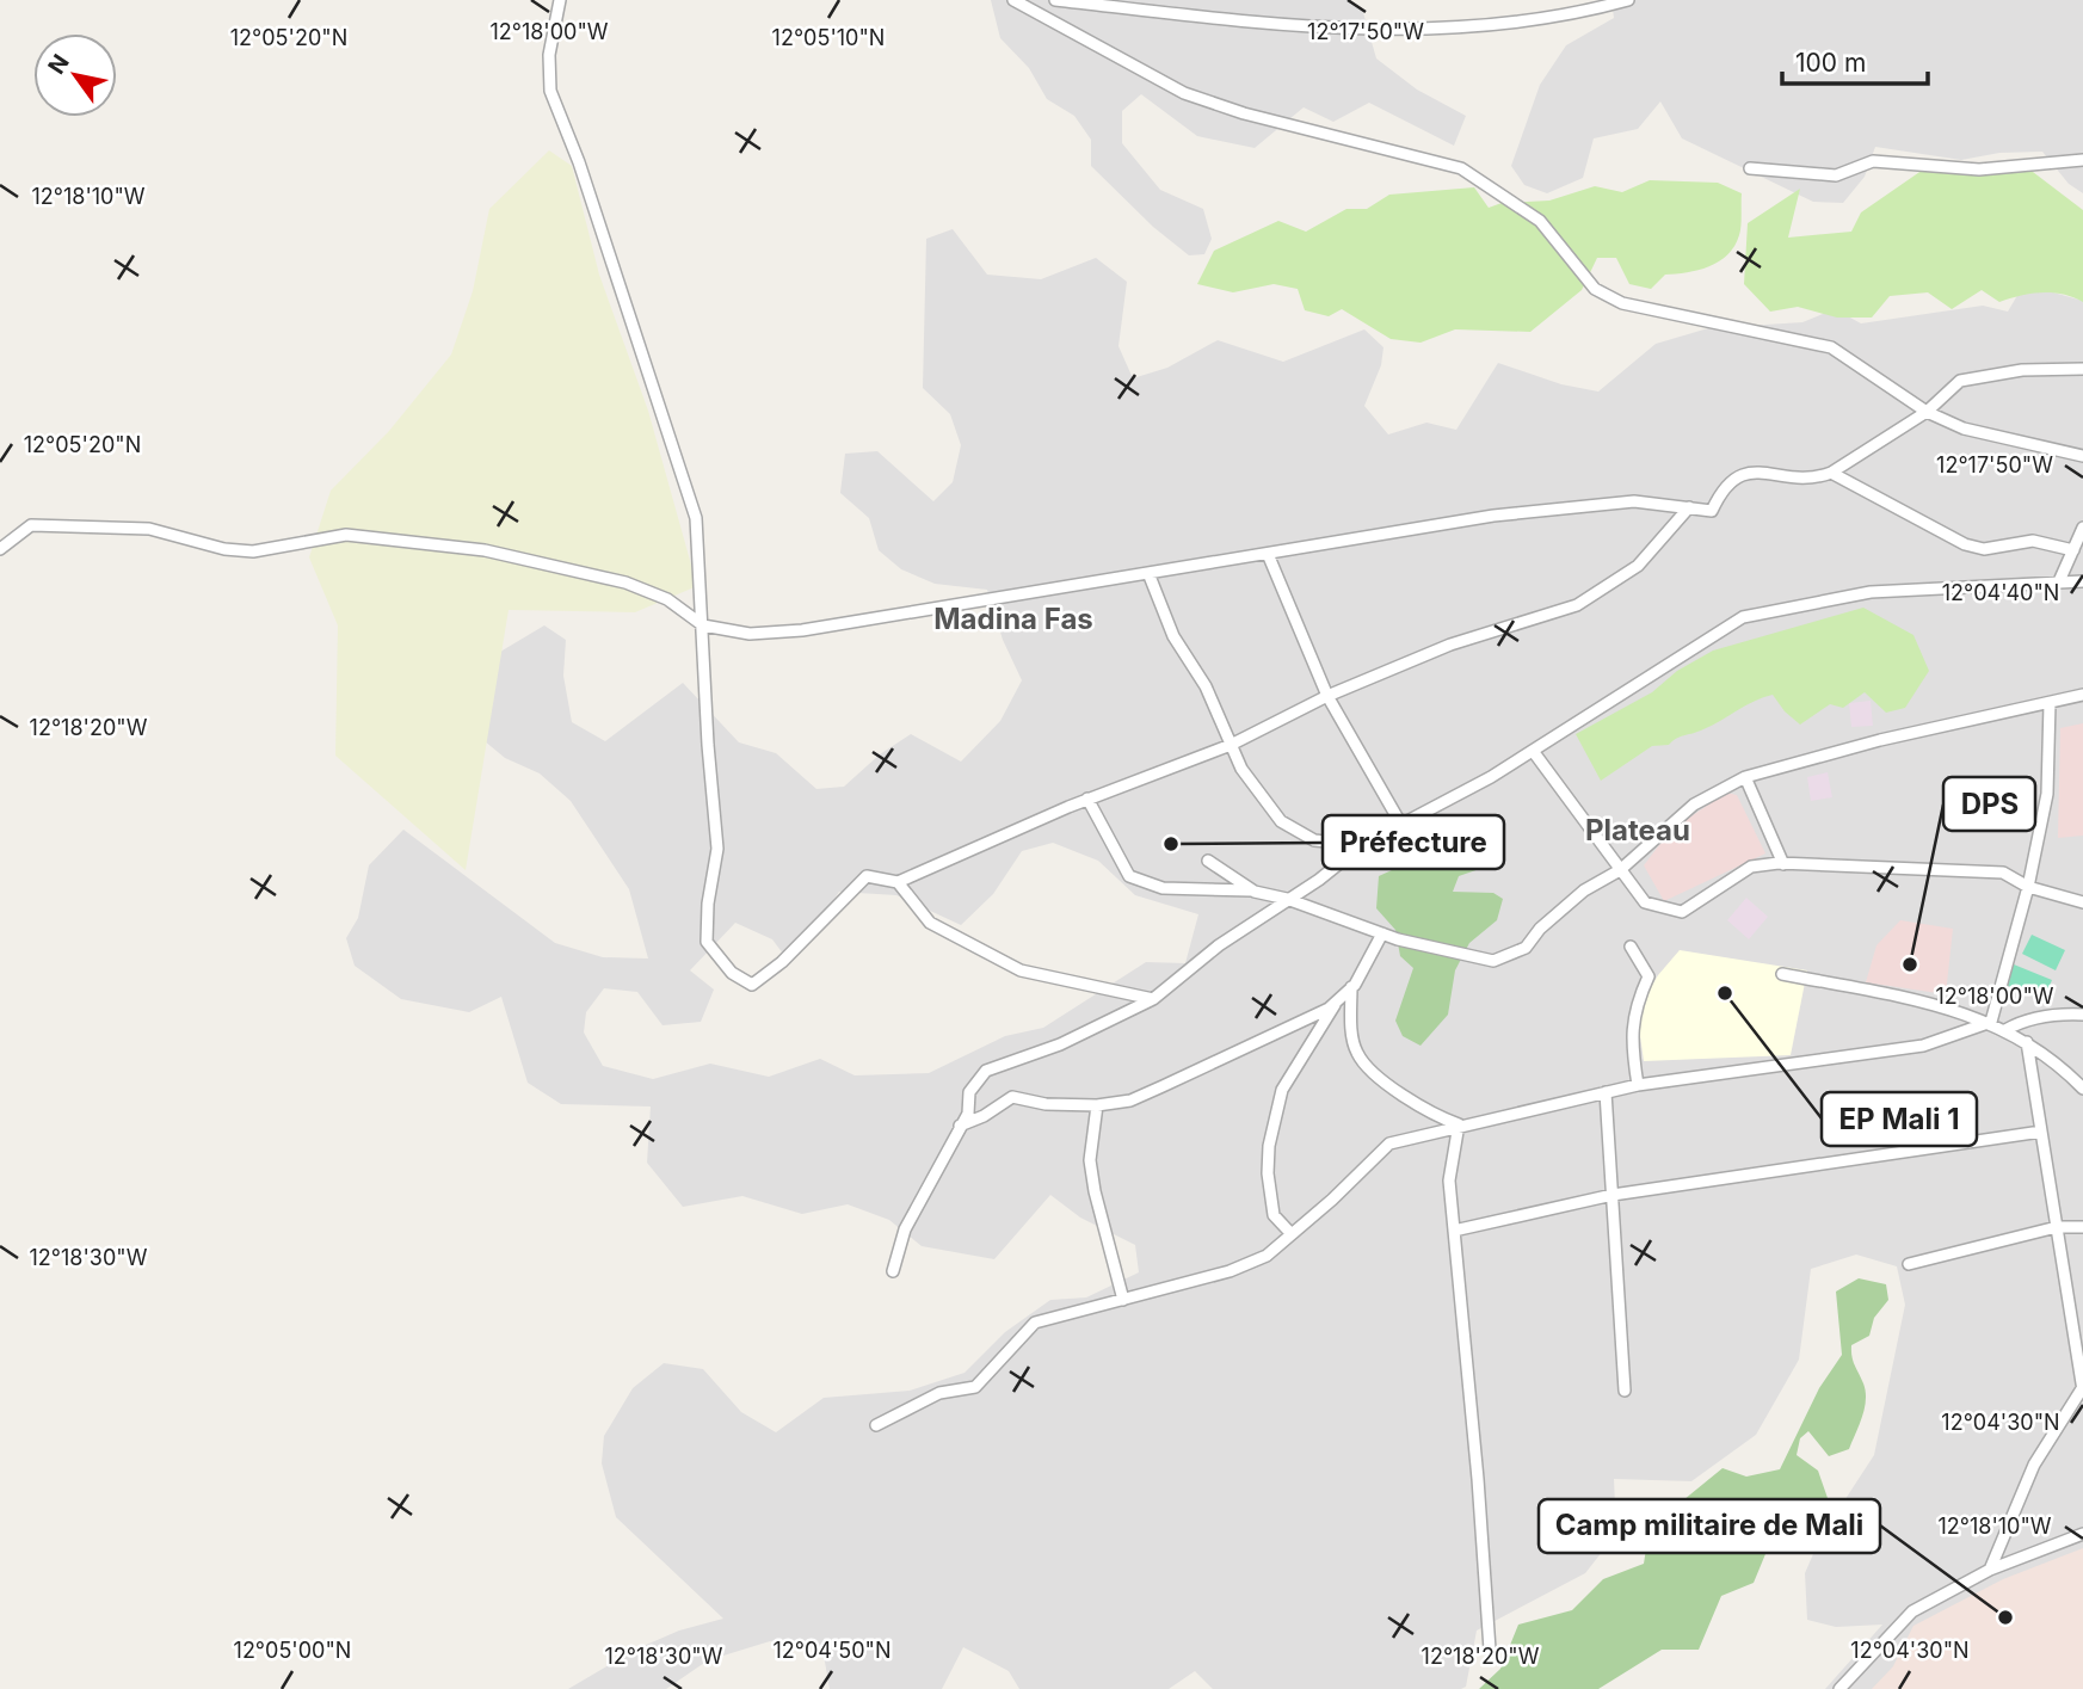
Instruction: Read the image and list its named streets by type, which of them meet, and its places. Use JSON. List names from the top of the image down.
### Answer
{
  "districts": ["Madina Fas", "Plateau"],
  "places": [
    "Préfecture",
    "DPS",
    "EP Mali 1",
    "Camp militaire de Mali"
  ],
  "scale_bar": "100 m",
  "north": "top left",
  "coordinates": [
    "12°18'00\"W",
    "12°17'50\"W",
    "12°05'20\"N",
    "12°05'10\"N",
    "12°18'10\"W",
    "12°04'40\"N",
    "12°18'20\"W",
    "12°18'30\"W",
    "12°04'30\"N",
    "12°05'00\"N",
    "12°04'50\"N"
  ]
}
